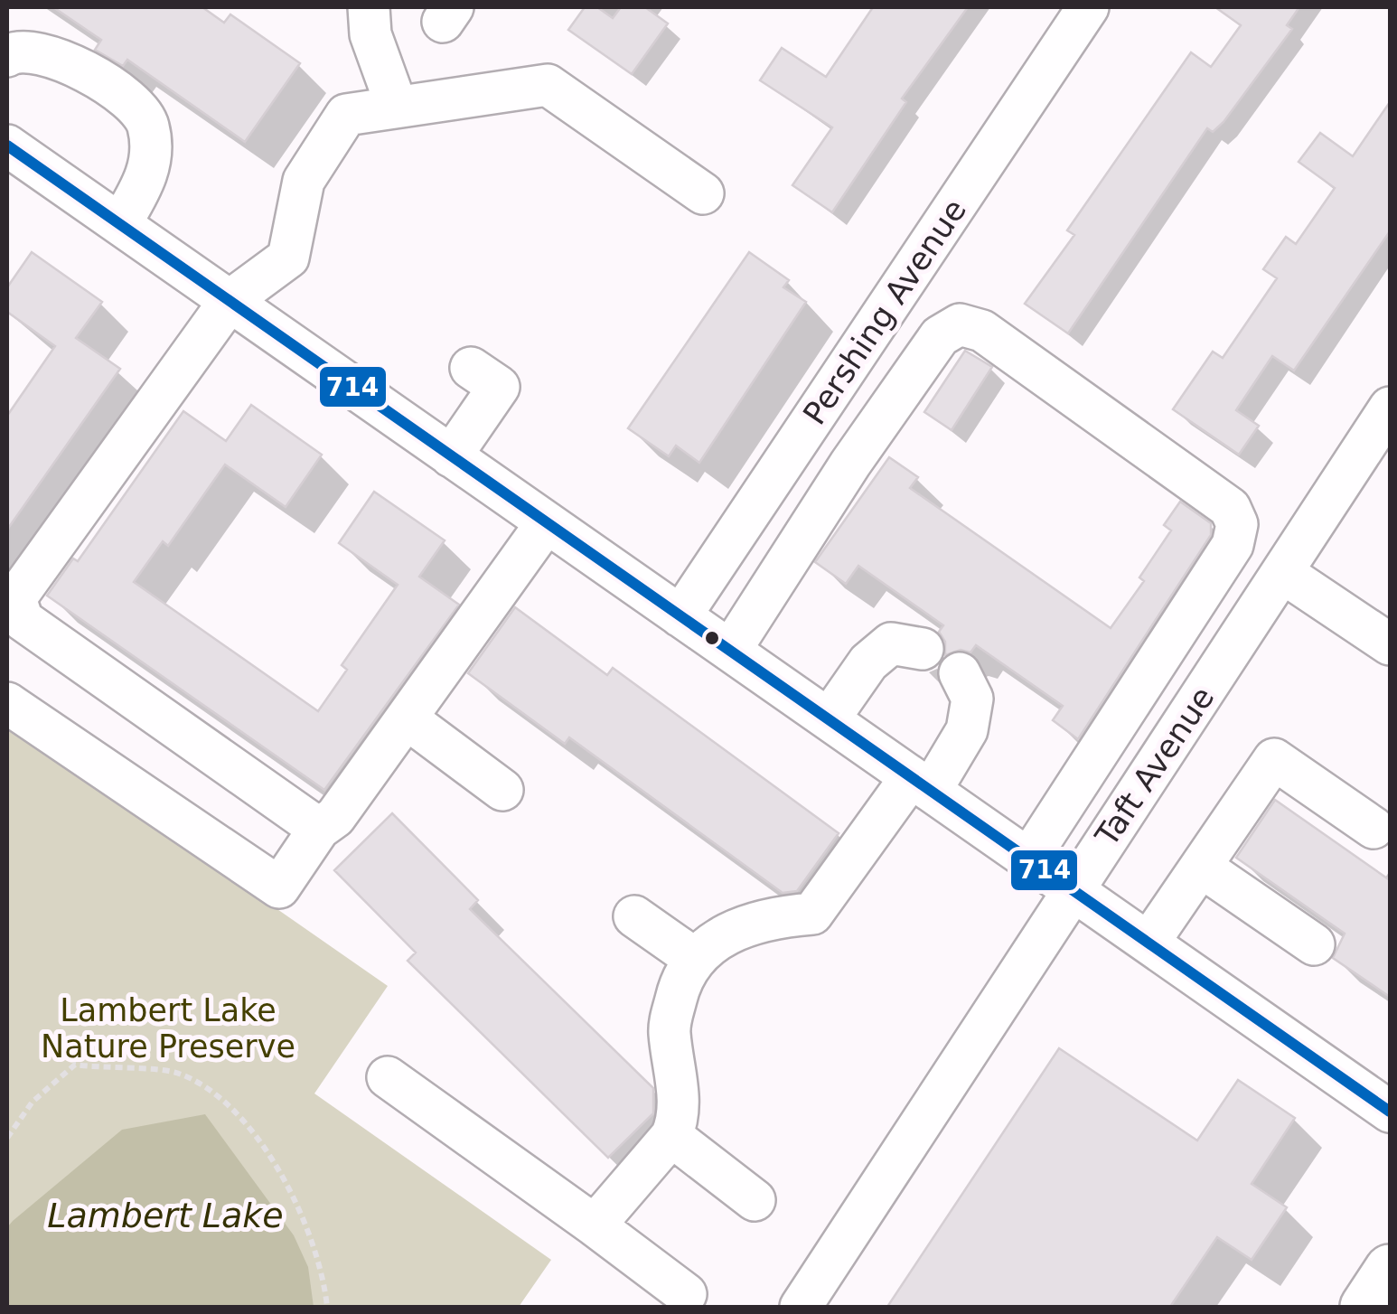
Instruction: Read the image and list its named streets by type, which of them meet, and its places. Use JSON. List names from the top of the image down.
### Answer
{
  "streets": {
    "street": ["Pershing Avenue", "Taft Avenue"]
  },
  "water": ["Lambert Lake"],
  "parks": ["Lambert Lake Nature Preserve"],
  "lines": ["transit line 714"]
}
